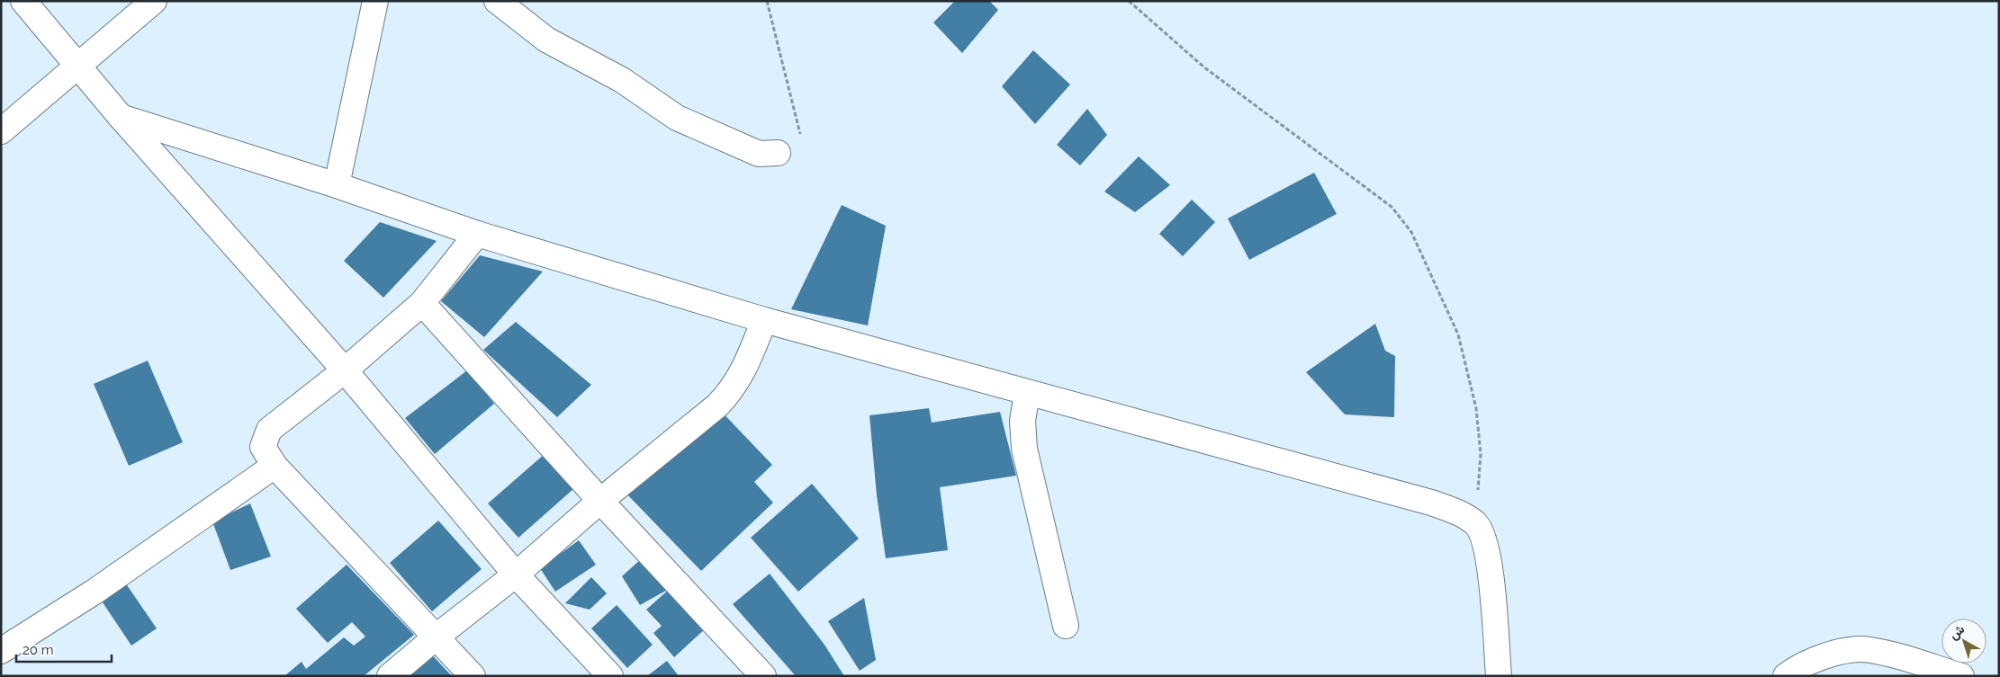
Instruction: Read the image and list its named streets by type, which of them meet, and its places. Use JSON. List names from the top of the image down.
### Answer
{
  "scale_bar": "20 m",
  "north": "top left"
}
